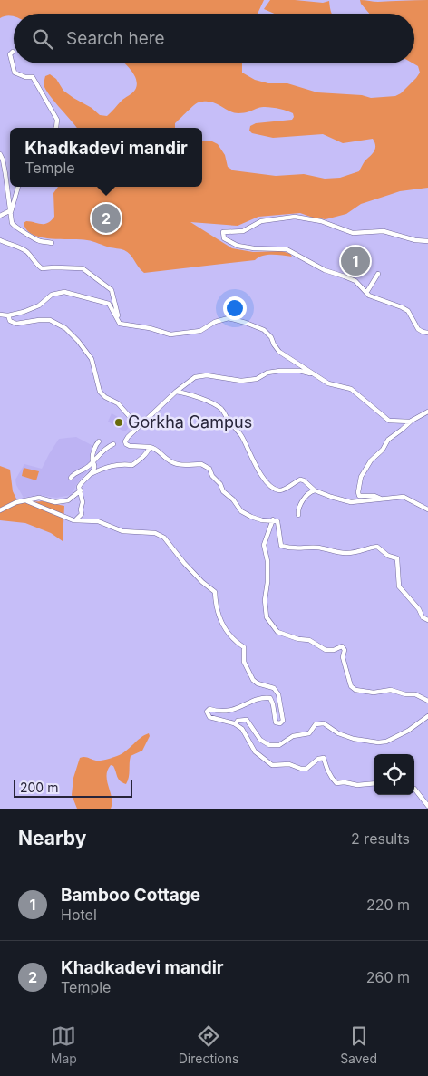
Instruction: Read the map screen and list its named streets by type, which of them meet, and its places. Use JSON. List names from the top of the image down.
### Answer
{
  "places": ["Gorkha Campus"],
  "scale_bar": "200 m",
  "page": {
    "search": "Search here",
    "popup": ["Khadkadevi mandir", "Temple"],
    "pins": ["2", "1"],
    "scale": "200 m",
    "heading": ["Nearby", "2 results"],
    "list": [
      {
        "mark": "1",
        "name": "Bamboo Cottage",
        "note": "Hotel",
        "value": "220 m"
      },
      {
        "mark": "2",
        "name": "Khadkadevi mandir",
        "note": "Temple",
        "value": "260 m"
      }
    ],
    "nav": ["Map", "Directions", "Saved"]
  }
}
